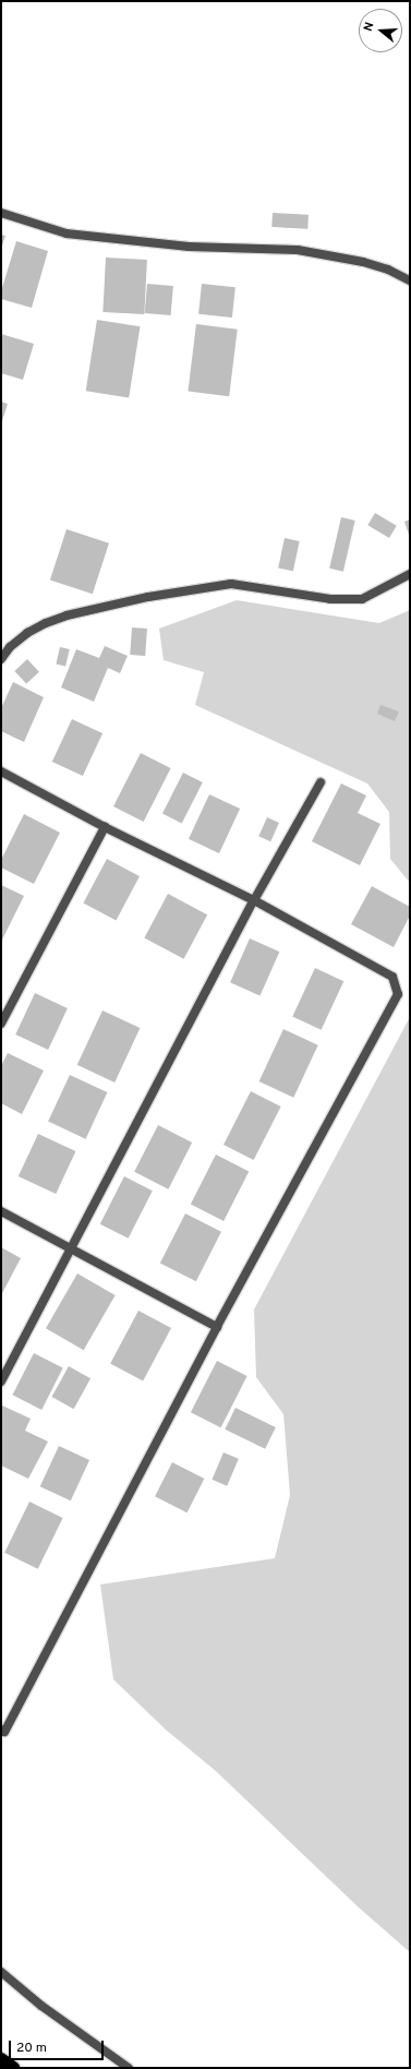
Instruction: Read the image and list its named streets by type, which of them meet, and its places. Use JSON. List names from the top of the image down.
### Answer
{
  "scale_bar": "20 m",
  "north": "left"
}
